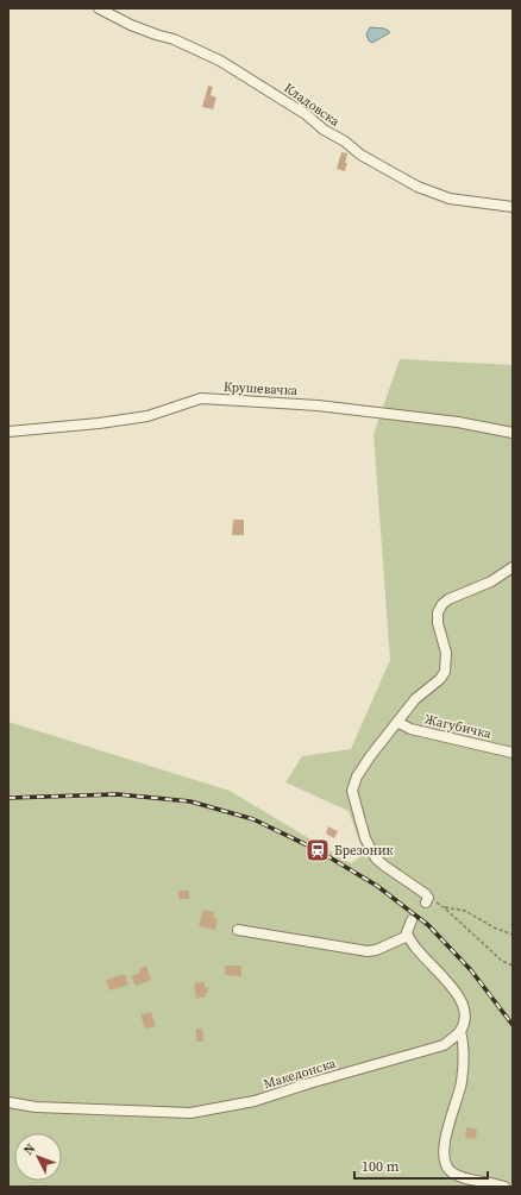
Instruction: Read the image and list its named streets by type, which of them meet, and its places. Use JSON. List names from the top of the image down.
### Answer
{
  "streets": {
    "street": [
      "Кладовска",
      "Крушевачка",
      "Жагубичка",
      "Македонска"
    ]
  },
  "places": {
    "station": ["Брезоник"]
  },
  "scale_bar": "100 m",
  "north": "top left"
}
